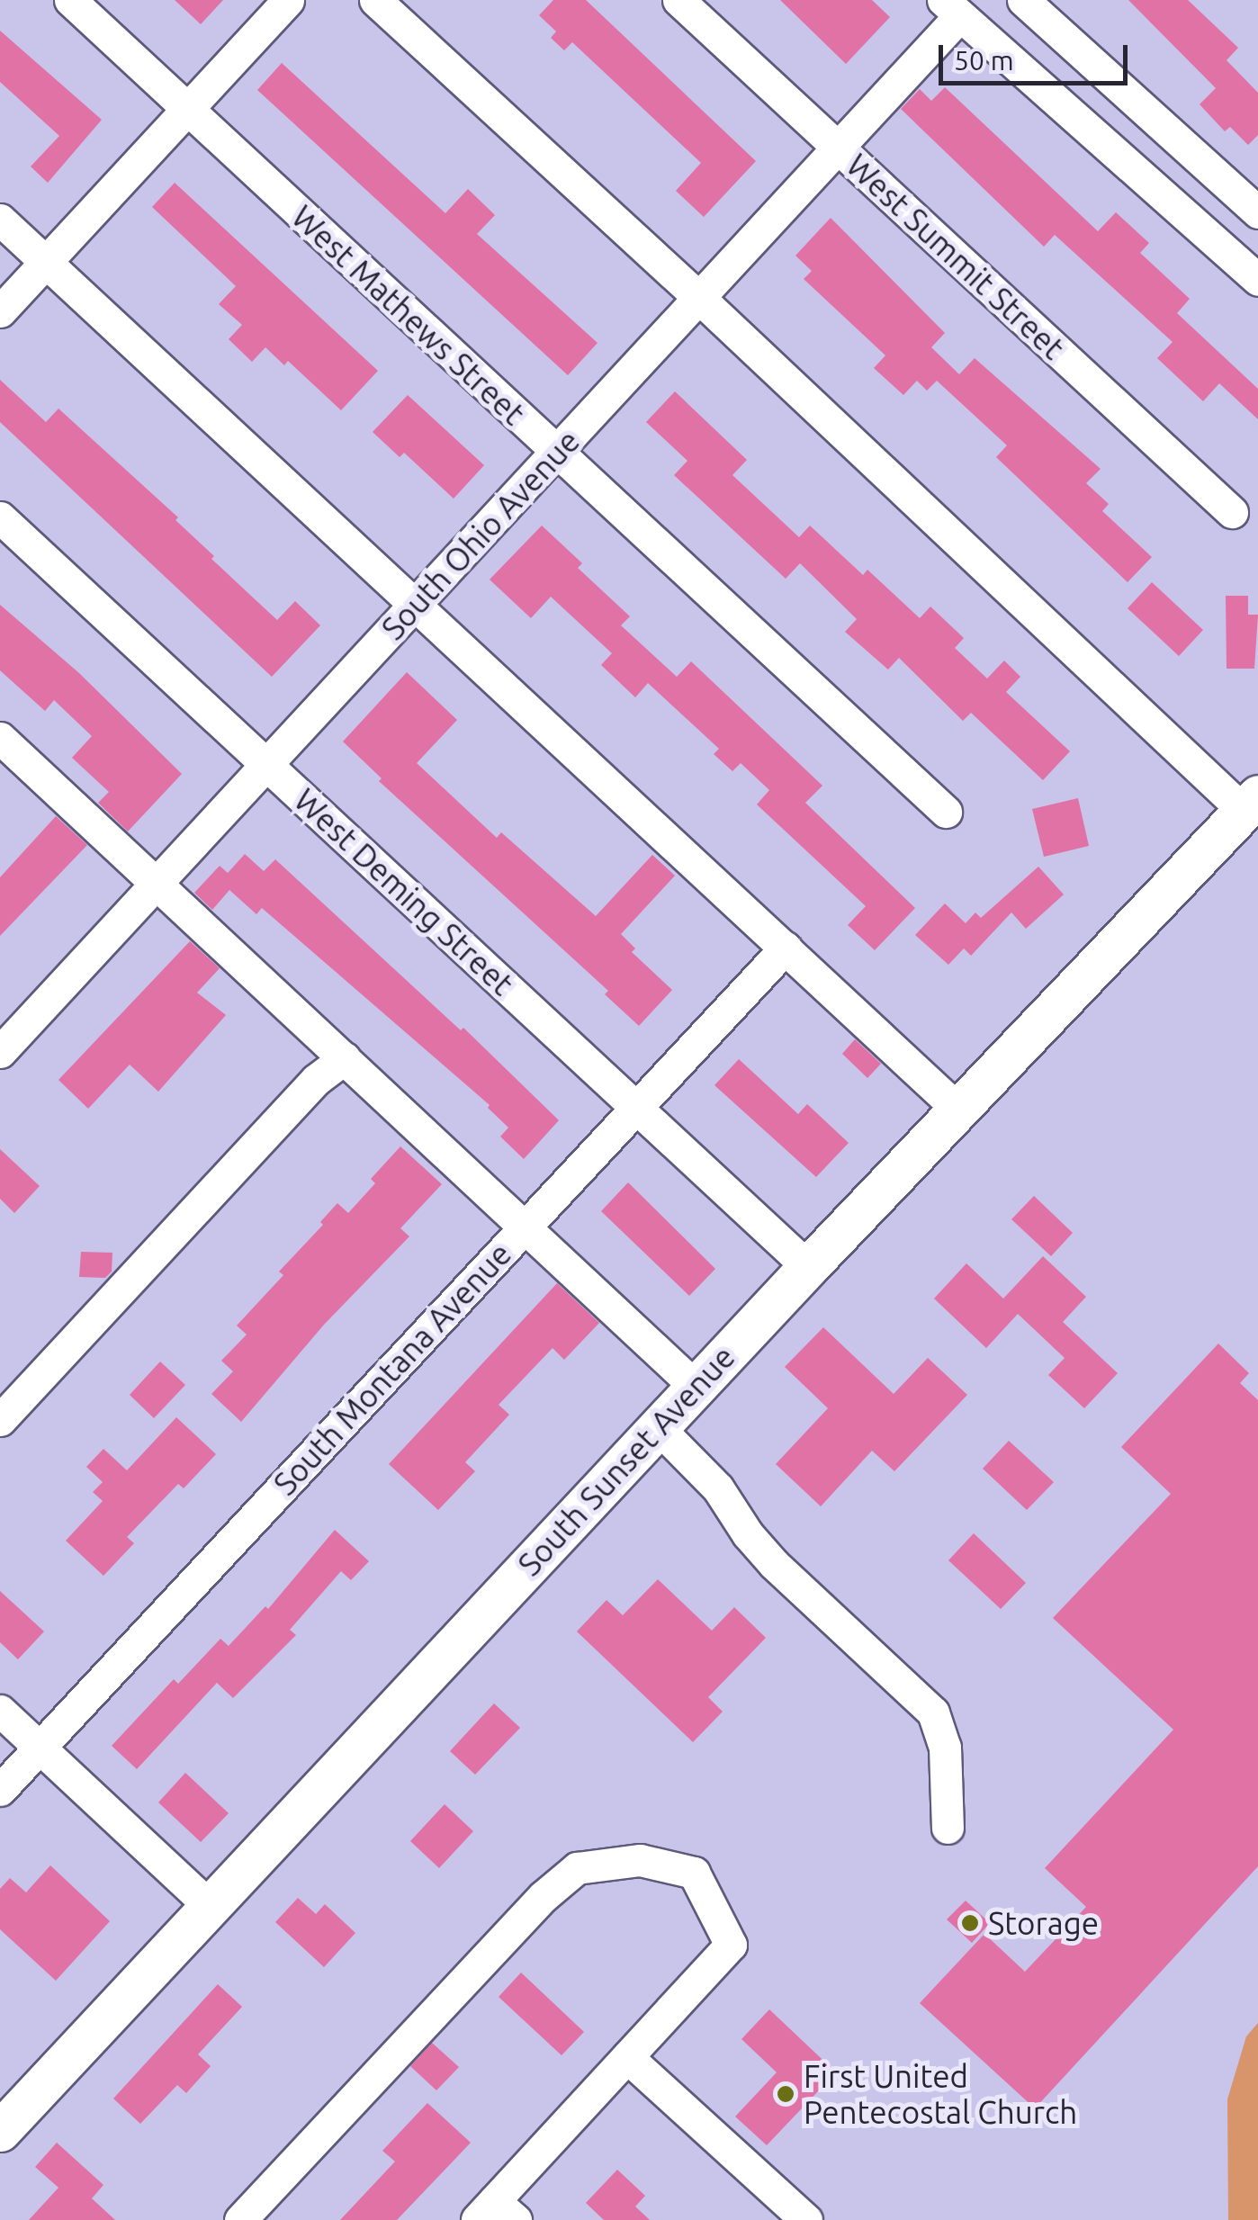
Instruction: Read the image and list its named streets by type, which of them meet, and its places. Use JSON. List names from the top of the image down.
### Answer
{
  "streets": {
    "main road": ["South Sunset Avenue"],
    "street": [
      "West Summit Street",
      "West Mathews Street",
      "South Ohio Avenue",
      "West Deming Street",
      "South Montana Avenue"
    ]
  },
  "crossings": [
    ["West Summit Street", "South Ohio Avenue"],
    ["West Mathews Street", "South Ohio Avenue"],
    ["South Ohio Avenue", "West Deming Street"],
    ["West Deming Street", "South Montana Avenue"],
    ["West Deming Street", "South Sunset Avenue"]
  ],
  "places": ["Storage", "First United Pentecostal Church"],
  "scale_bar": "50 m"
}
